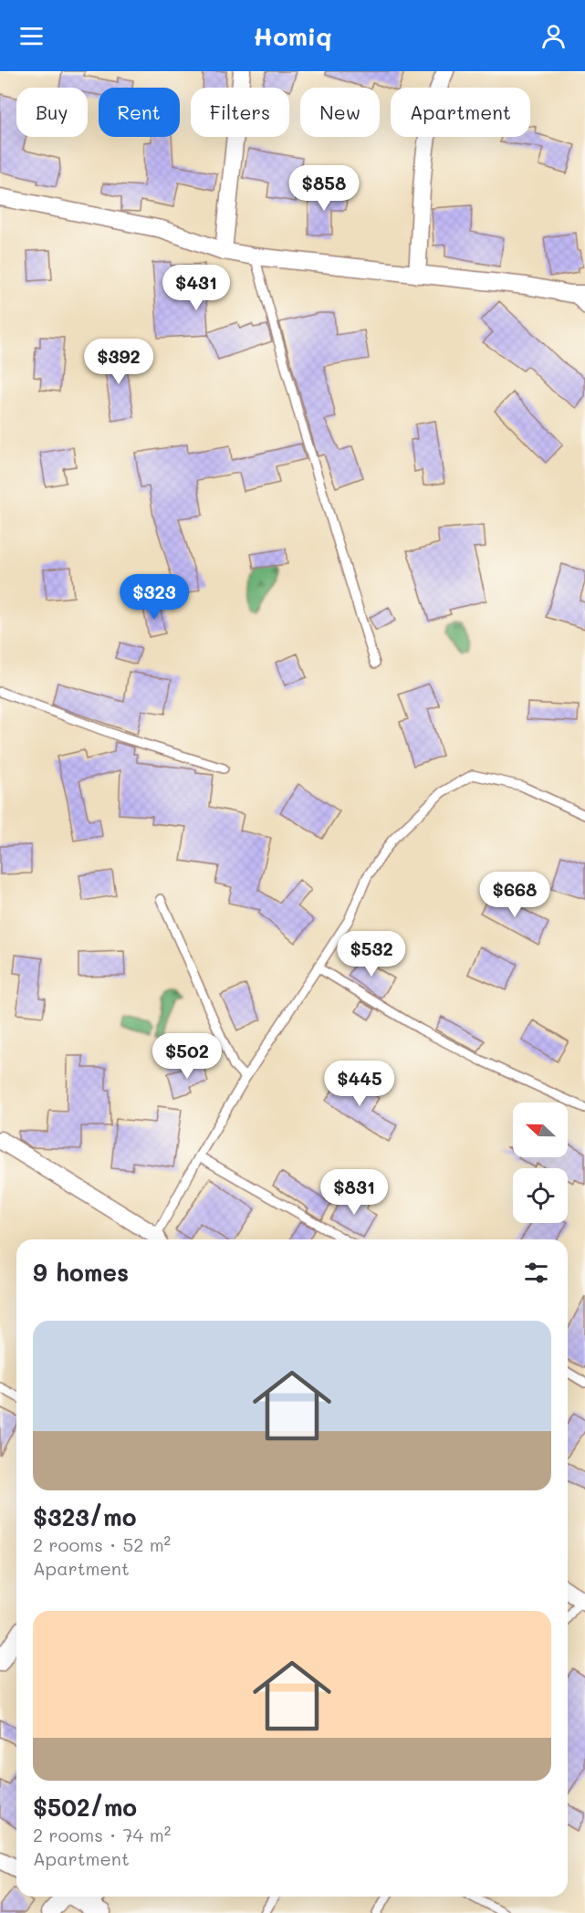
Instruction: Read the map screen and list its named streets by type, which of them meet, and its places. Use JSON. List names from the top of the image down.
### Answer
{
  "north": "left",
  "page": {
    "header": "Homiq",
    "chip": [
      "Buy",
      "Rent",
      "Filters",
      "New",
      "Apartment"
    ],
    "price": [
      "$858",
      "$431",
      "$392",
      "$323",
      "$668",
      "$532",
      "$502",
      "$445",
      "$831"
    ],
    "heading": "9 homes",
    "list": [
      {
        "name": "$323/mo",
        "note": "2 rooms · 52 m² · Apartment"
      },
      {
        "name": "$502/mo",
        "note": "2 rooms · 74 m² · Apartment"
      }
    ]
  }
}
